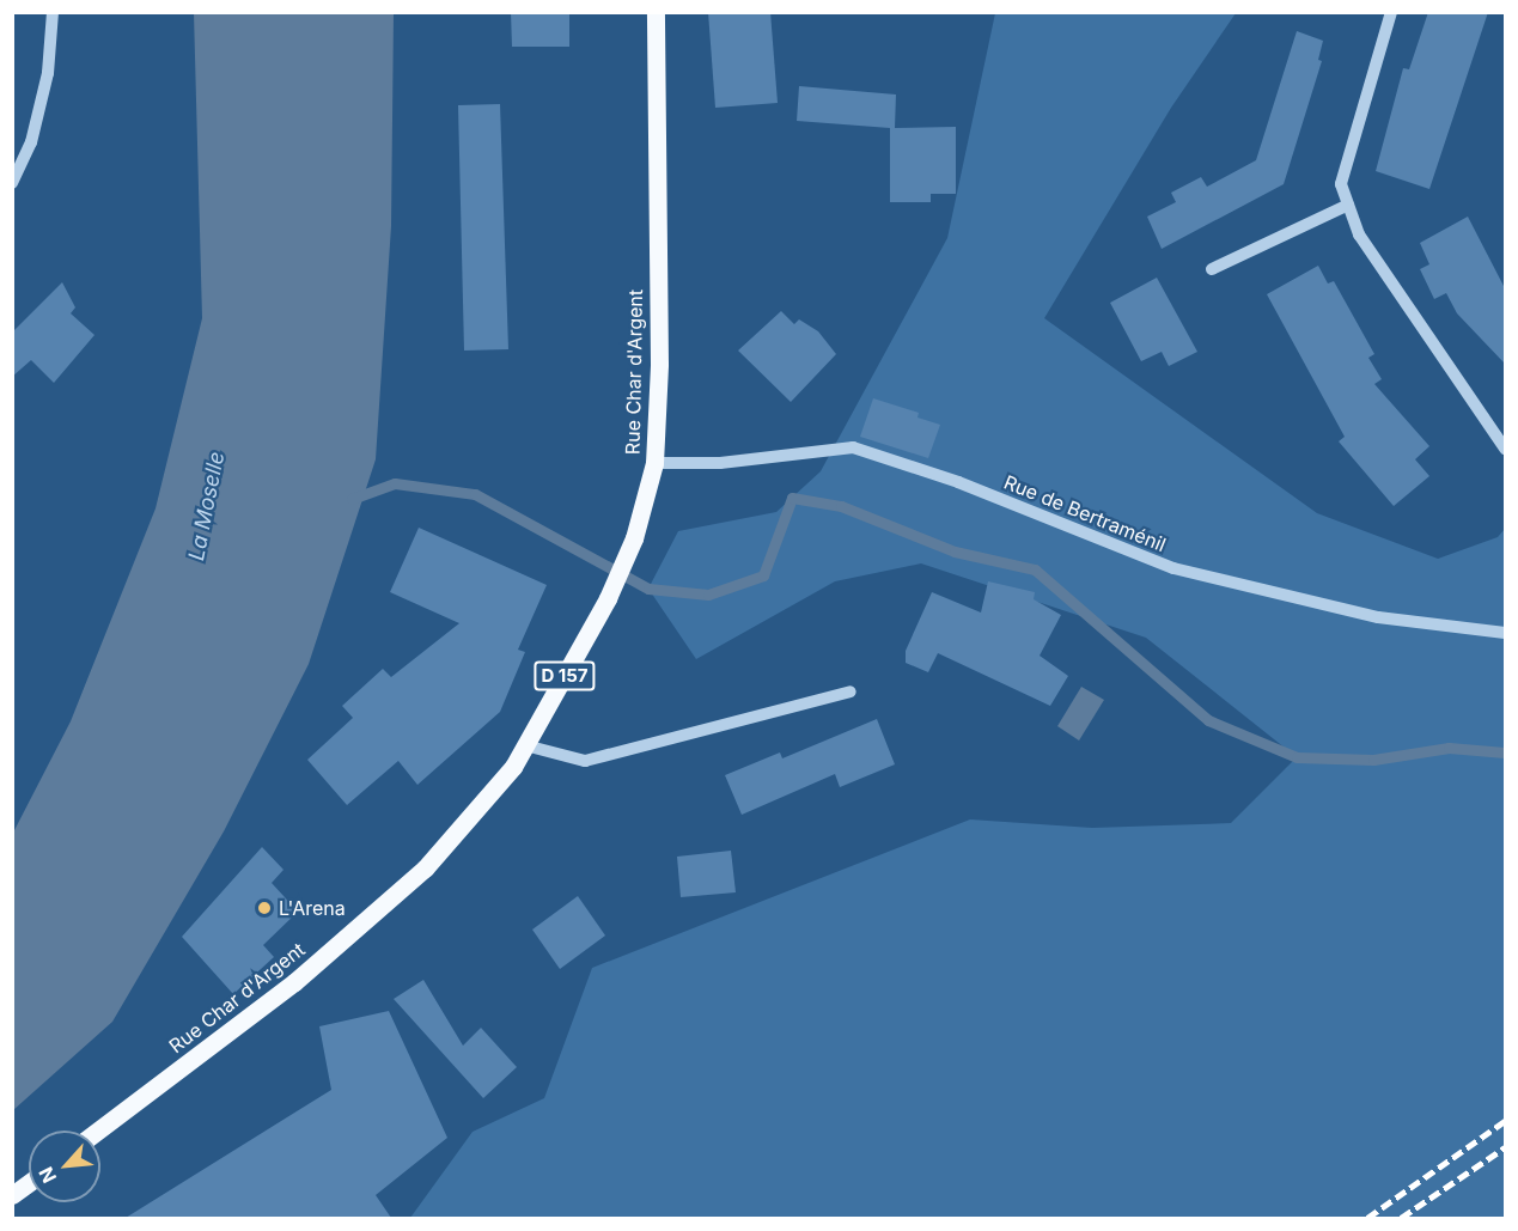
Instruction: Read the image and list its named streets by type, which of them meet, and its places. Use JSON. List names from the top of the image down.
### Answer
{
  "streets": {
    "main road": ["Rue Char d'Argent", "D 157"],
    "street": ["Rue de Bertraménil"]
  },
  "crossings": [
    ["Rue Char d'Argent", "Rue de Bertraménil"]
  ],
  "water": ["La Moselle"],
  "places": ["L'Arena"],
  "north": "bottom left"
}
